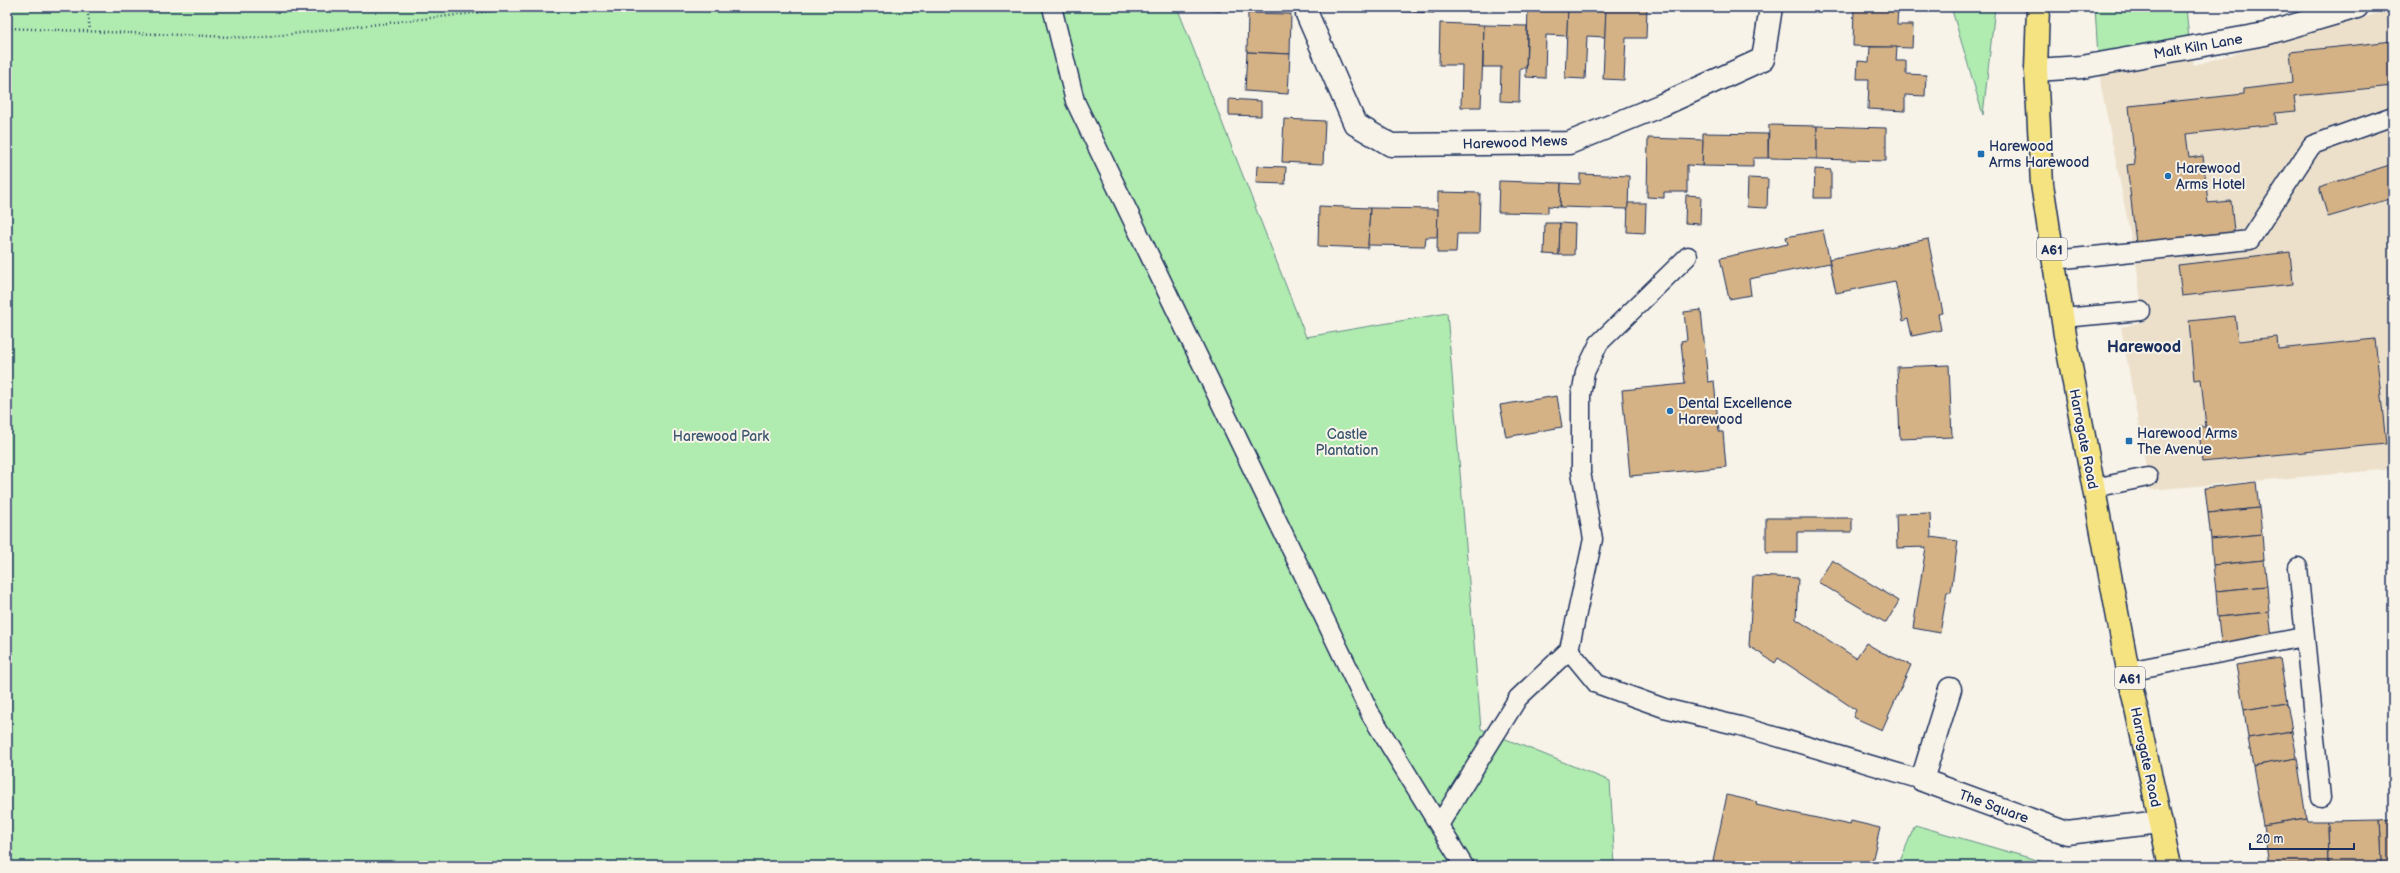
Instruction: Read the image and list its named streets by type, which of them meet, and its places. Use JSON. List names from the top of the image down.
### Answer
{
  "streets": {
    "highway": ["A61", "Harrogate Road"],
    "street": ["Malt Kiln Lane", "Harewood Mews", "The Square"]
  },
  "crossings": [
    ["Malt Kiln Lane", "Harrogate Road"],
    ["Harrogate Road", "The Square"]
  ],
  "districts": ["Harewood"],
  "parks": ["Castle Plantation", "Harewood Park"],
  "places": {
    "transit": ["Harewood Arms Harewood", "Harewood Arms The Avenue"],
    "other": ["Harewood Arms Hotel", "Dental Excellence Harewood"]
  },
  "scale_bar": "20 m"
}
